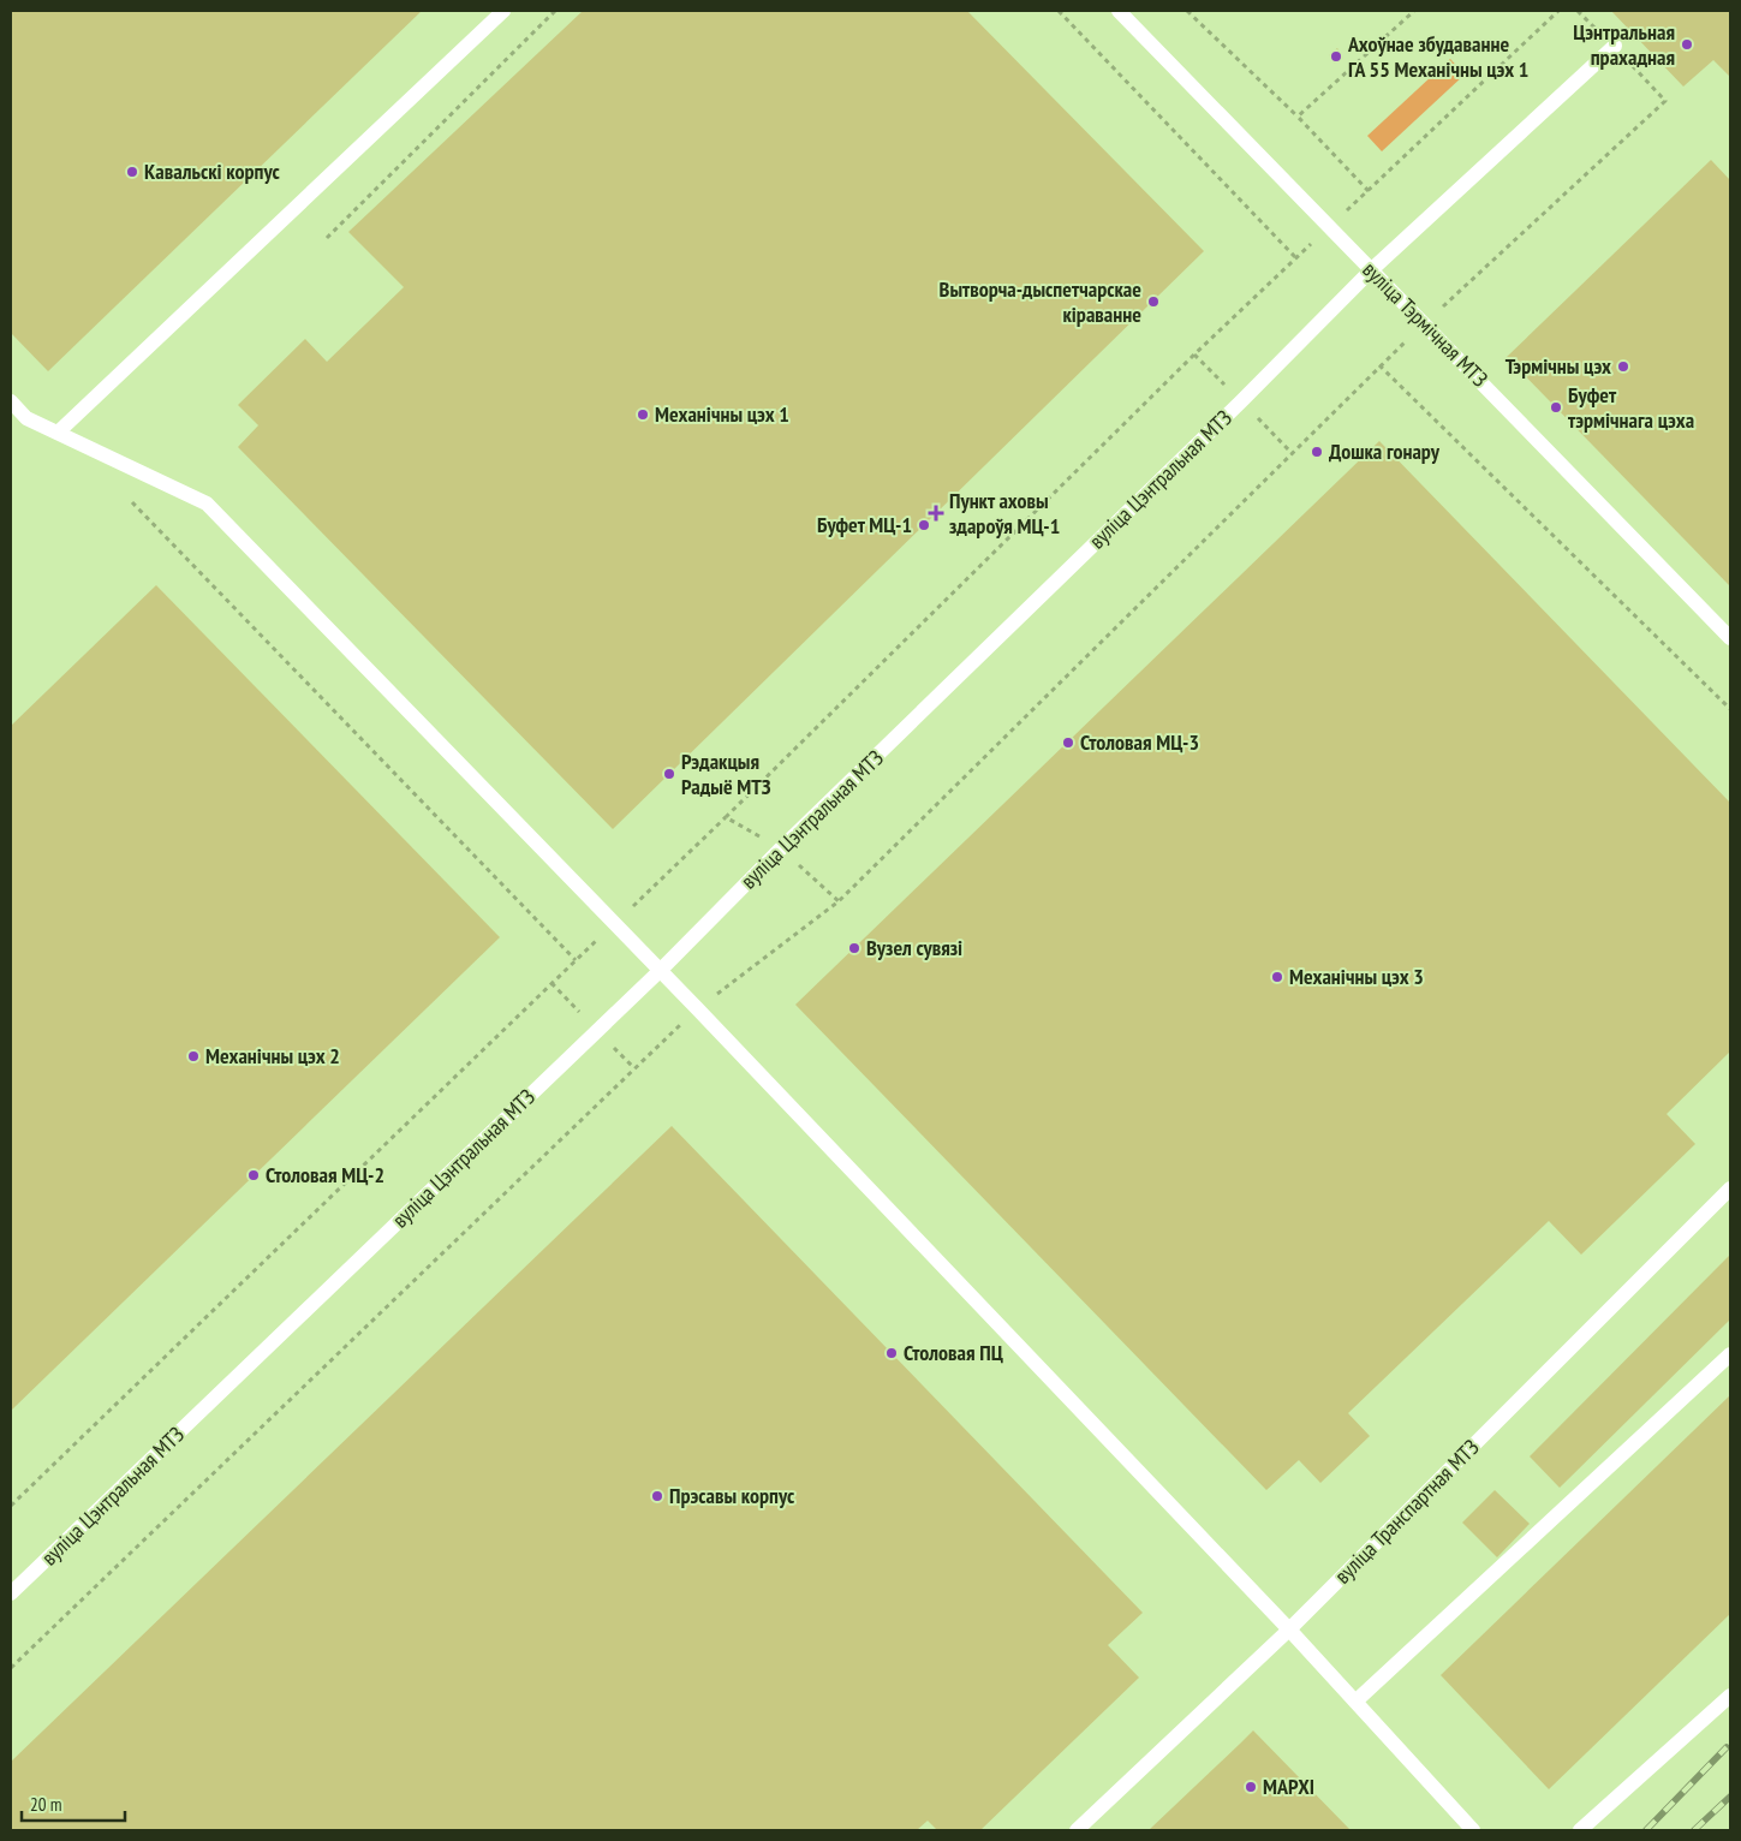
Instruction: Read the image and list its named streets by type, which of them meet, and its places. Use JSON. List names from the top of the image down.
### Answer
{
  "streets": {
    "lane": ["вуліца Тэрмічная МТЗ", "вуліца Цэнтральная МТЗ", "вуліца Транспартная МТЗ"]
  },
  "crossings": [
    ["вуліца Тэрмічная МТЗ", "вуліца Цэнтральная МТЗ"]
  ],
  "places": {
    "other": [
      "Цэнтральная прахадная",
      "Ахоўнае збудаванне ГА 55 Механічны цэх 1",
      "Кавальскі корпус",
      "Вытворча-дыспетчарскае кіраванне",
      "Тэрмічны цэх",
      "Буфет тэрмічнага цэха",
      "Механічны цэх 1",
      "Дошка гонару",
      "Буфет МЦ-1",
      "Столовая МЦ-3",
      "Рэдакцыя Радыё МТЗ",
      "Вузел сувязі",
      "Механічны цэх 3",
      "Механічны цэх 2",
      "Столовая МЦ-2",
      "Столовая ПЦ",
      "Прэсавы корпус",
      "МАРХІ"
    ],
    "health": ["Пункт аховы здароўя МЦ-1"]
  },
  "scale_bar": "20 m"
}
